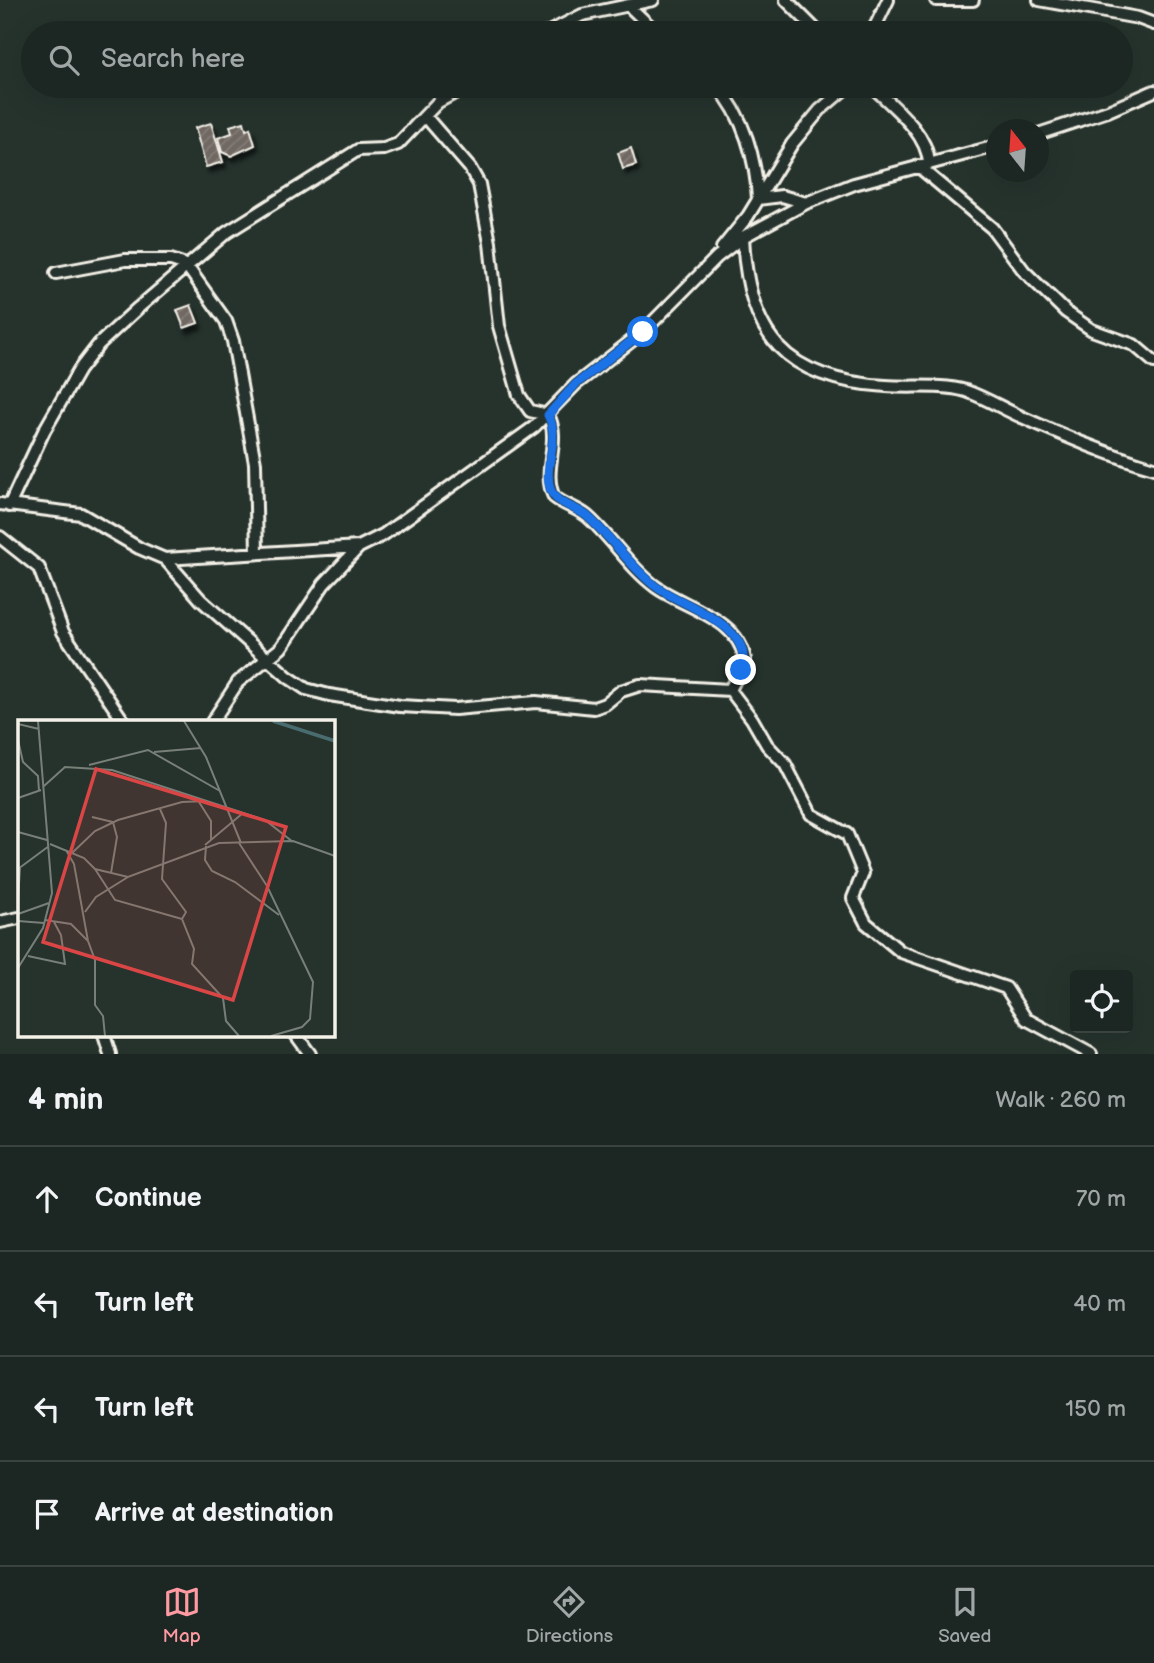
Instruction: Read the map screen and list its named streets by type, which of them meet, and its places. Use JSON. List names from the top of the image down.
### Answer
{
  "north": "top",
  "page": {
    "search": "Search here",
    "heading": ["4 min", "Walk · 260 m"],
    "list": [
      ["Continue", "70 m"],
      ["Turn left", "40 m"],
      ["Turn left", "150 m"],
      "Arrive at destination"
    ],
    "nav": ["Map", "Directions", "Saved"]
  }
}
